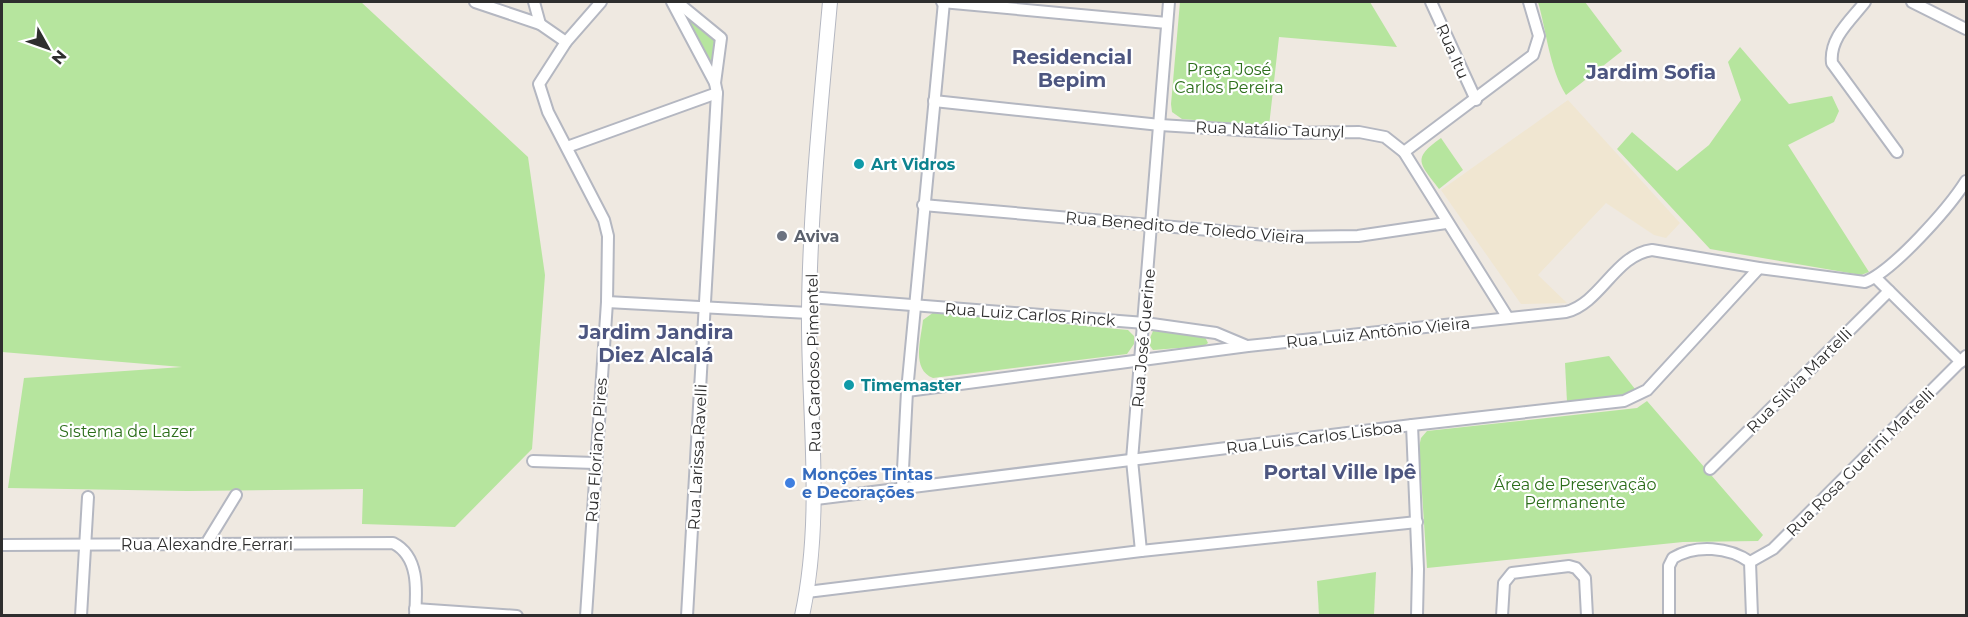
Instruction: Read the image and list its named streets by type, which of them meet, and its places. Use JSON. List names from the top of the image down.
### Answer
{
  "streets": {
    "street": [
      "Rua Itu",
      "Rua Natálio Taunyl",
      "Rua Benedito de Toledo Vieira",
      "Rua Luiz Carlos Rinck",
      "Rua Luiz Antônio Vieira",
      "Rua José Guerine",
      "Rua Cardoso Pimentel",
      "Rua Silvia Martelli",
      "Rua Luis Carlos Lisboa",
      "Rua Floriano Pires",
      "Rua Larissa Ravelli",
      "Rua Rosa Guerini Martelli",
      "Rua Alexandre Ferrari"
    ]
  },
  "crossings": [
    ["Rua Natálio Taunyl", "Rua Benedito de Toledo Vieira"],
    ["Rua Natálio Taunyl", "Rua Luiz Antônio Vieira"],
    ["Rua Natálio Taunyl", "Rua José Guerine"],
    ["Rua Benedito de Toledo Vieira", "Rua José Guerine"],
    ["Rua Luiz Carlos Rinck", "Rua Luiz Antônio Vieira"],
    ["Rua Luiz Carlos Rinck", "Rua José Guerine"],
    ["Rua Luiz Carlos Rinck", "Rua Cardoso Pimentel"],
    ["Rua Luiz Antônio Vieira", "Rua José Guerine"],
    ["Rua Luiz Antônio Vieira", "Rua Luis Carlos Lisboa"],
    ["Rua José Guerine", "Rua Luis Carlos Lisboa"],
    ["Rua Cardoso Pimentel", "Rua Luis Carlos Lisboa"]
  ],
  "districts": [
    "Residencial Bepim",
    "Jardim Sofia",
    "Jardim Jandira Diez Alcalá",
    "Portal Ville Ipê"
  ],
  "parks": ["Praça José Carlos Pereira", "Sistema de Lazer", "Área de Preservação Permanente"],
  "places": [
    "Art Vidros",
    "Aviva",
    "Timemaster",
    "Monções Tintas e Decorações"
  ],
  "north": "bottom right"
}
